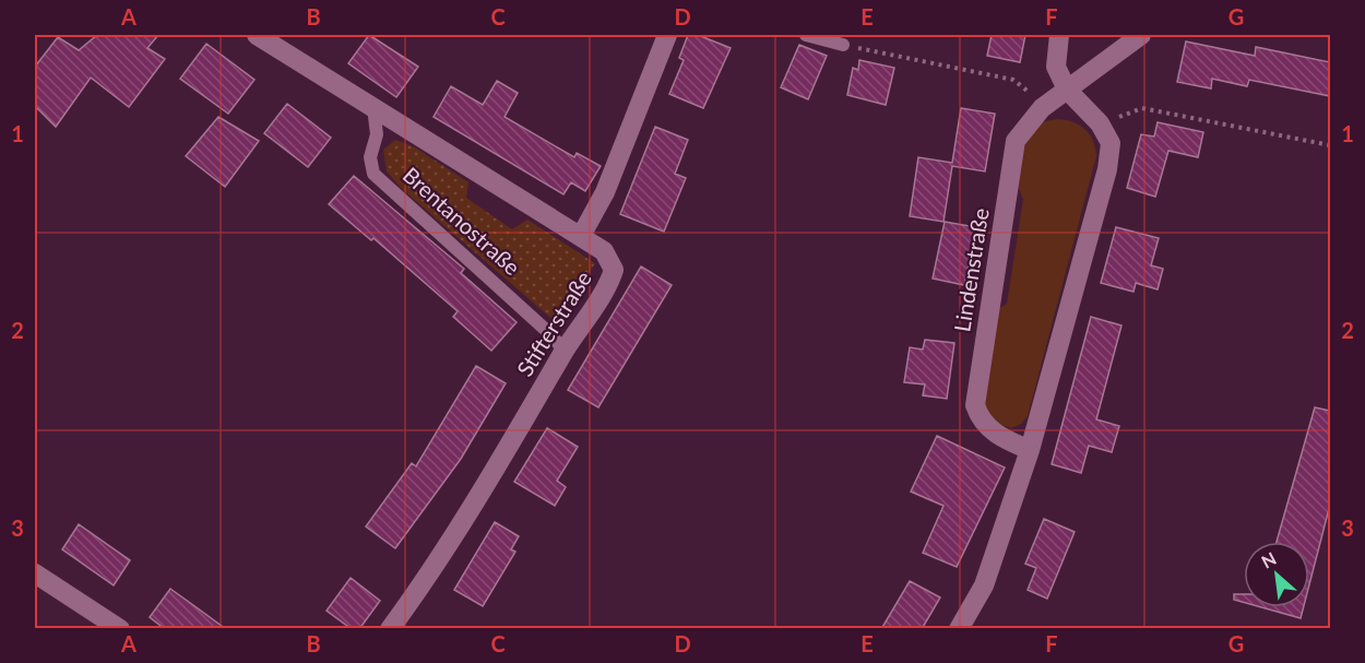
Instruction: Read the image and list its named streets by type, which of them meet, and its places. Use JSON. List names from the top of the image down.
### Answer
{
  "streets": {
    "street": ["Brentanostraße", "Lindenstraße", "Stifterstraße"]
  },
  "crossings": [
    ["Brentanostraße", "Stifterstraße"]
  ],
  "north": "top left",
  "grid": {
    "columns": [
      "A",
      "B",
      "C",
      "D",
      "E",
      "F",
      "G"
    ],
    "rows": ["1", "2", "3"]
  }
}
